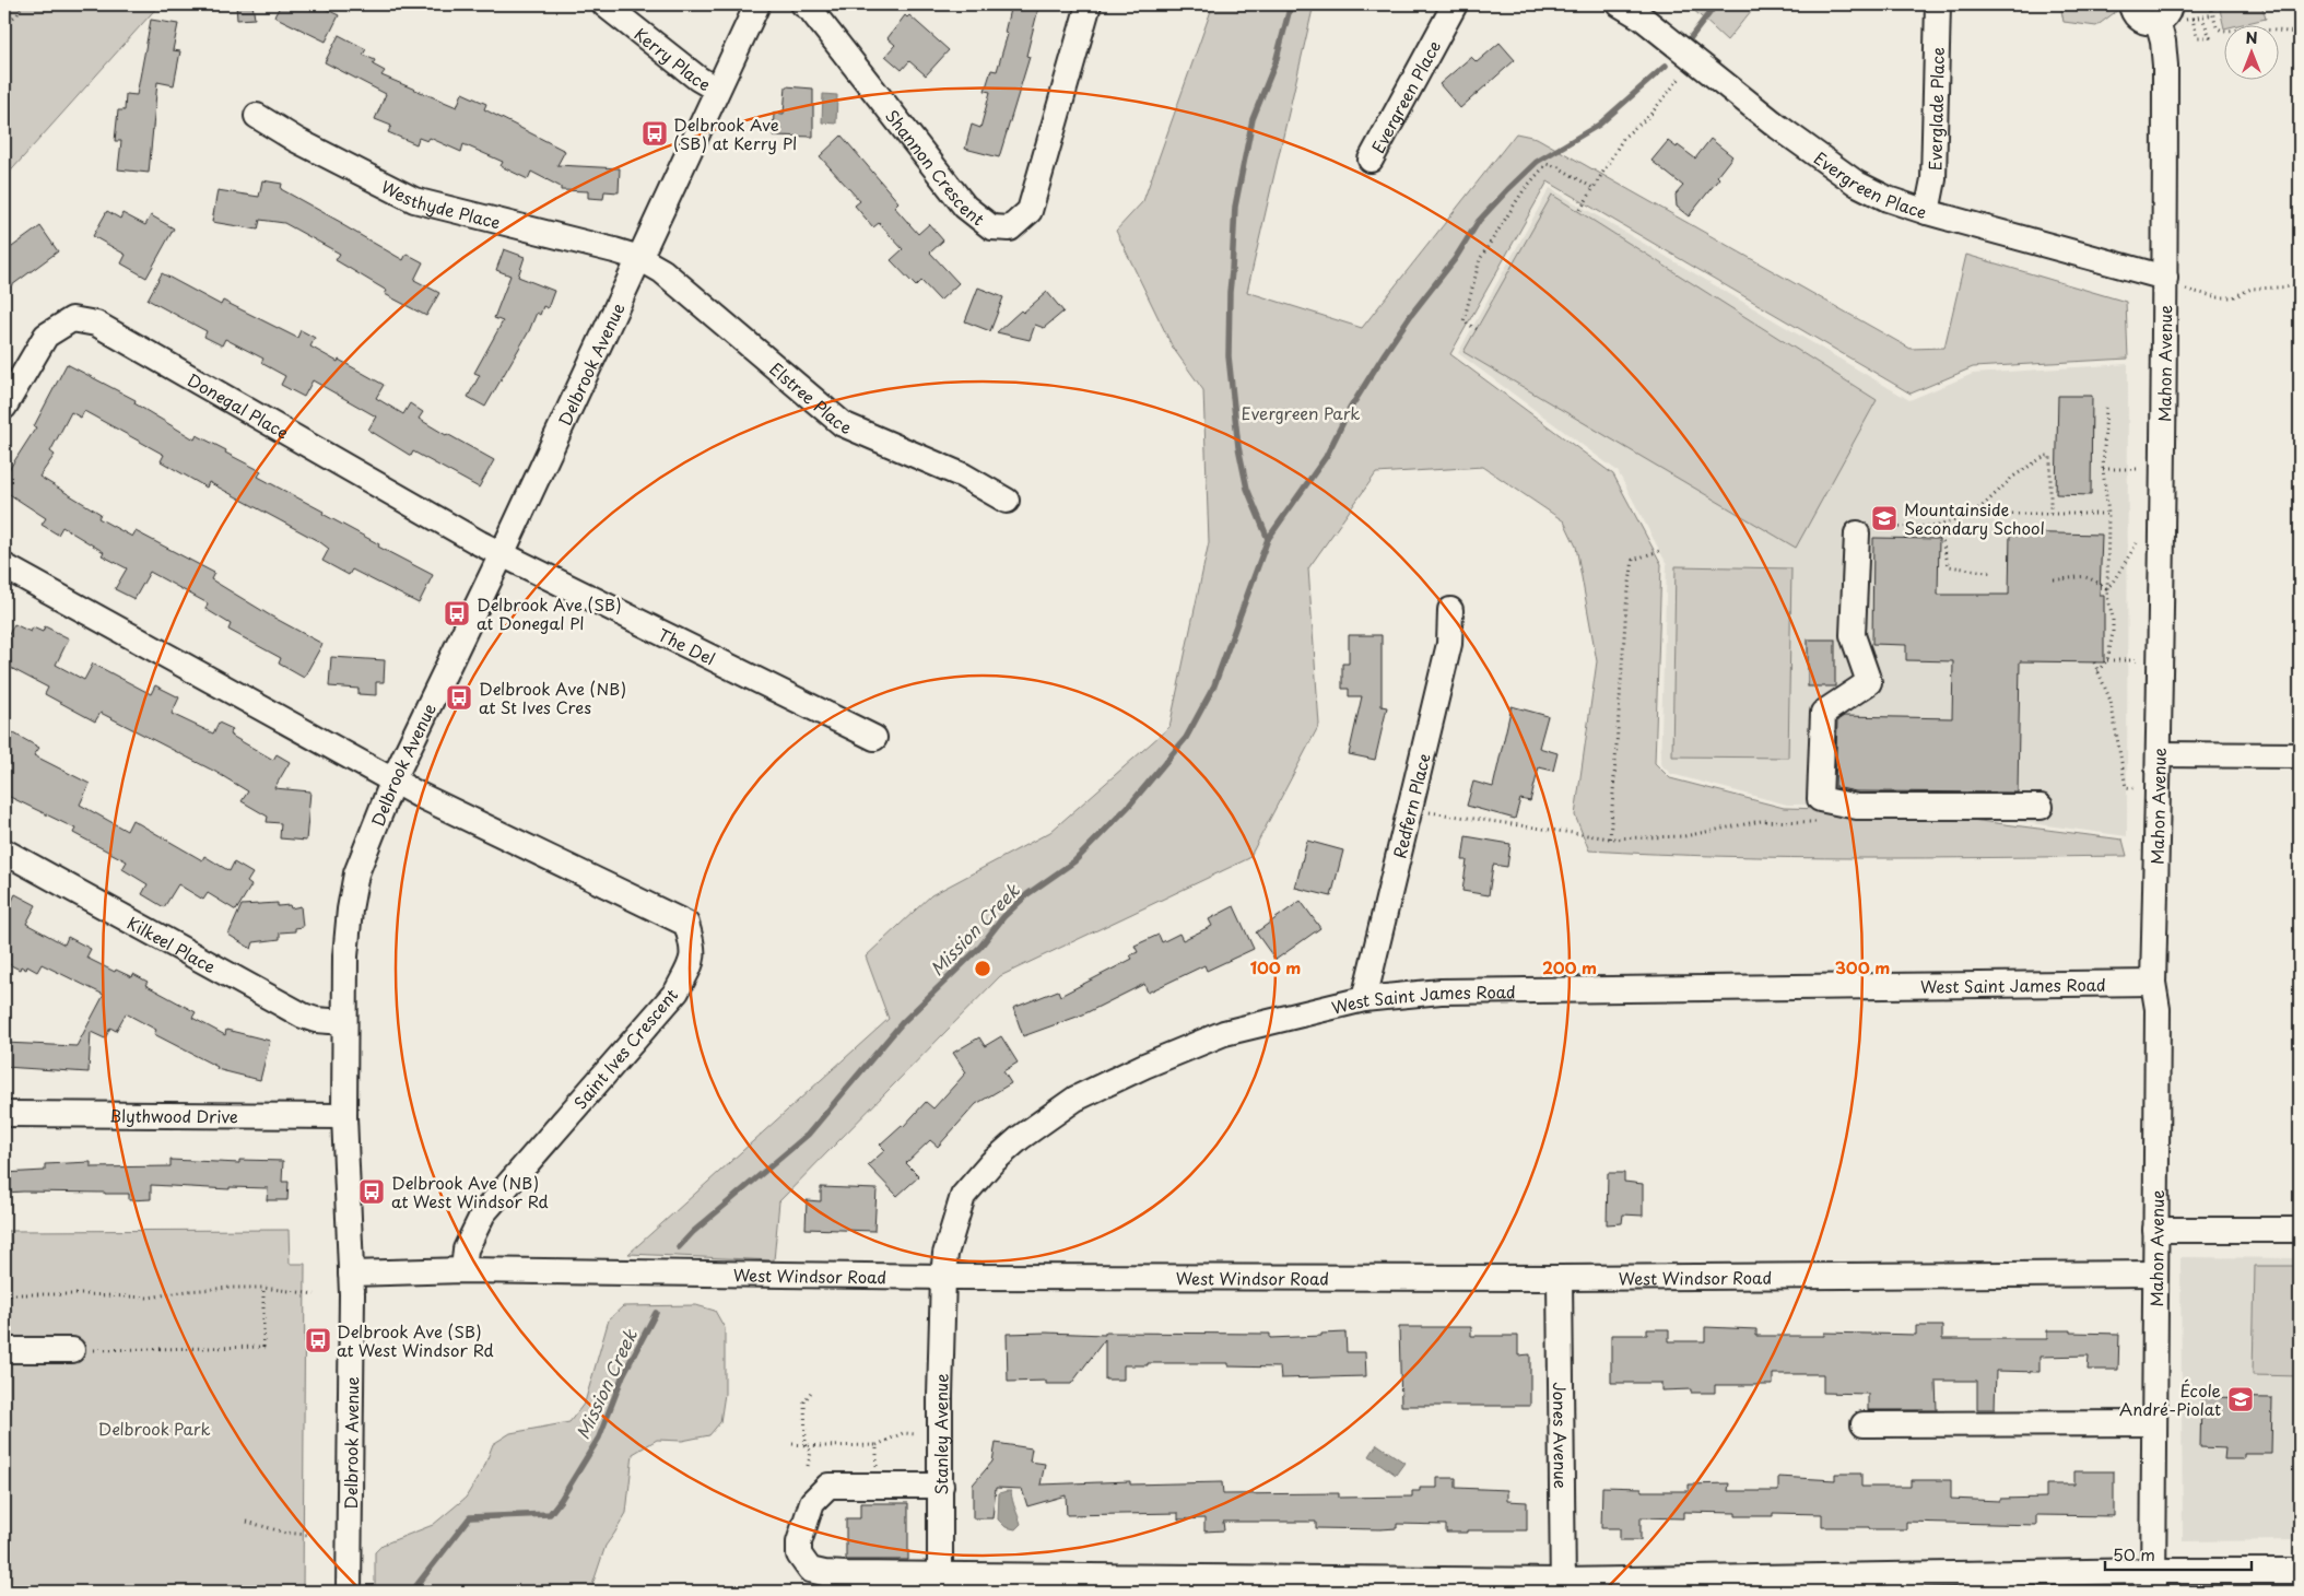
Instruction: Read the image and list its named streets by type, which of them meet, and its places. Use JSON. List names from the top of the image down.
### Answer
{
  "streets": {
    "street": [
      "Kerry Place",
      "Evergreen Place",
      "Everglade Place",
      "Shannon Crescent",
      "Westhyde Place",
      "Delbrook Avenue",
      "Mahon Avenue",
      "Elstree Place",
      "Donegal Place",
      "The Del",
      "Redfern Place",
      "Kilkeel Place",
      "West Saint James Road",
      "Saint Ives Crescent",
      "Blythwood Drive",
      "West Windsor Road",
      "Stanley Avenue",
      "Jones Avenue"
    ]
  },
  "crossings": [
    ["Kerry Place", "Delbrook Avenue"],
    ["Evergreen Place", "Everglade Place"],
    ["Evergreen Place", "Mahon Avenue"],
    ["Westhyde Place", "Delbrook Avenue"],
    ["Westhyde Place", "Elstree Place"],
    ["Delbrook Avenue", "Elstree Place"],
    ["Delbrook Avenue", "Donegal Place"],
    ["Delbrook Avenue", "The Del"],
    ["Delbrook Avenue", "Kilkeel Place"],
    ["Delbrook Avenue", "Saint Ives Crescent"],
    ["Delbrook Avenue", "Blythwood Drive"],
    ["Delbrook Avenue", "West Windsor Road"],
    ["Mahon Avenue", "West Saint James Road"],
    ["Mahon Avenue", "West Windsor Road"],
    ["Donegal Place", "The Del"],
    ["Redfern Place", "West Saint James Road"],
    ["West Saint James Road", "West Windsor Road"],
    ["West Saint James Road", "Stanley Avenue"],
    ["Saint Ives Crescent", "West Windsor Road"],
    ["West Windsor Road", "Stanley Avenue"],
    ["West Windsor Road", "Jones Avenue"]
  ],
  "water": ["Mission Creek"],
  "parks": ["Evergreen Park", "Delbrook Park"],
  "places": {
    "bus stop": [
      "Delbrook Ave (SB) at Kerry Pl",
      "Delbrook Ave (SB) at Donegal Pl",
      "Delbrook Ave (NB) at St Ives Cres",
      "Delbrook Ave (NB) at West Windsor Rd",
      "Delbrook Ave (SB) at West Windsor Rd"
    ],
    "school or university": ["Mountainside Secondary School", "École André-Piolat"]
  },
  "scale_bar": "50 m",
  "north": "top",
  "rings": ["100 m", "200 m", "300 m"]
}
